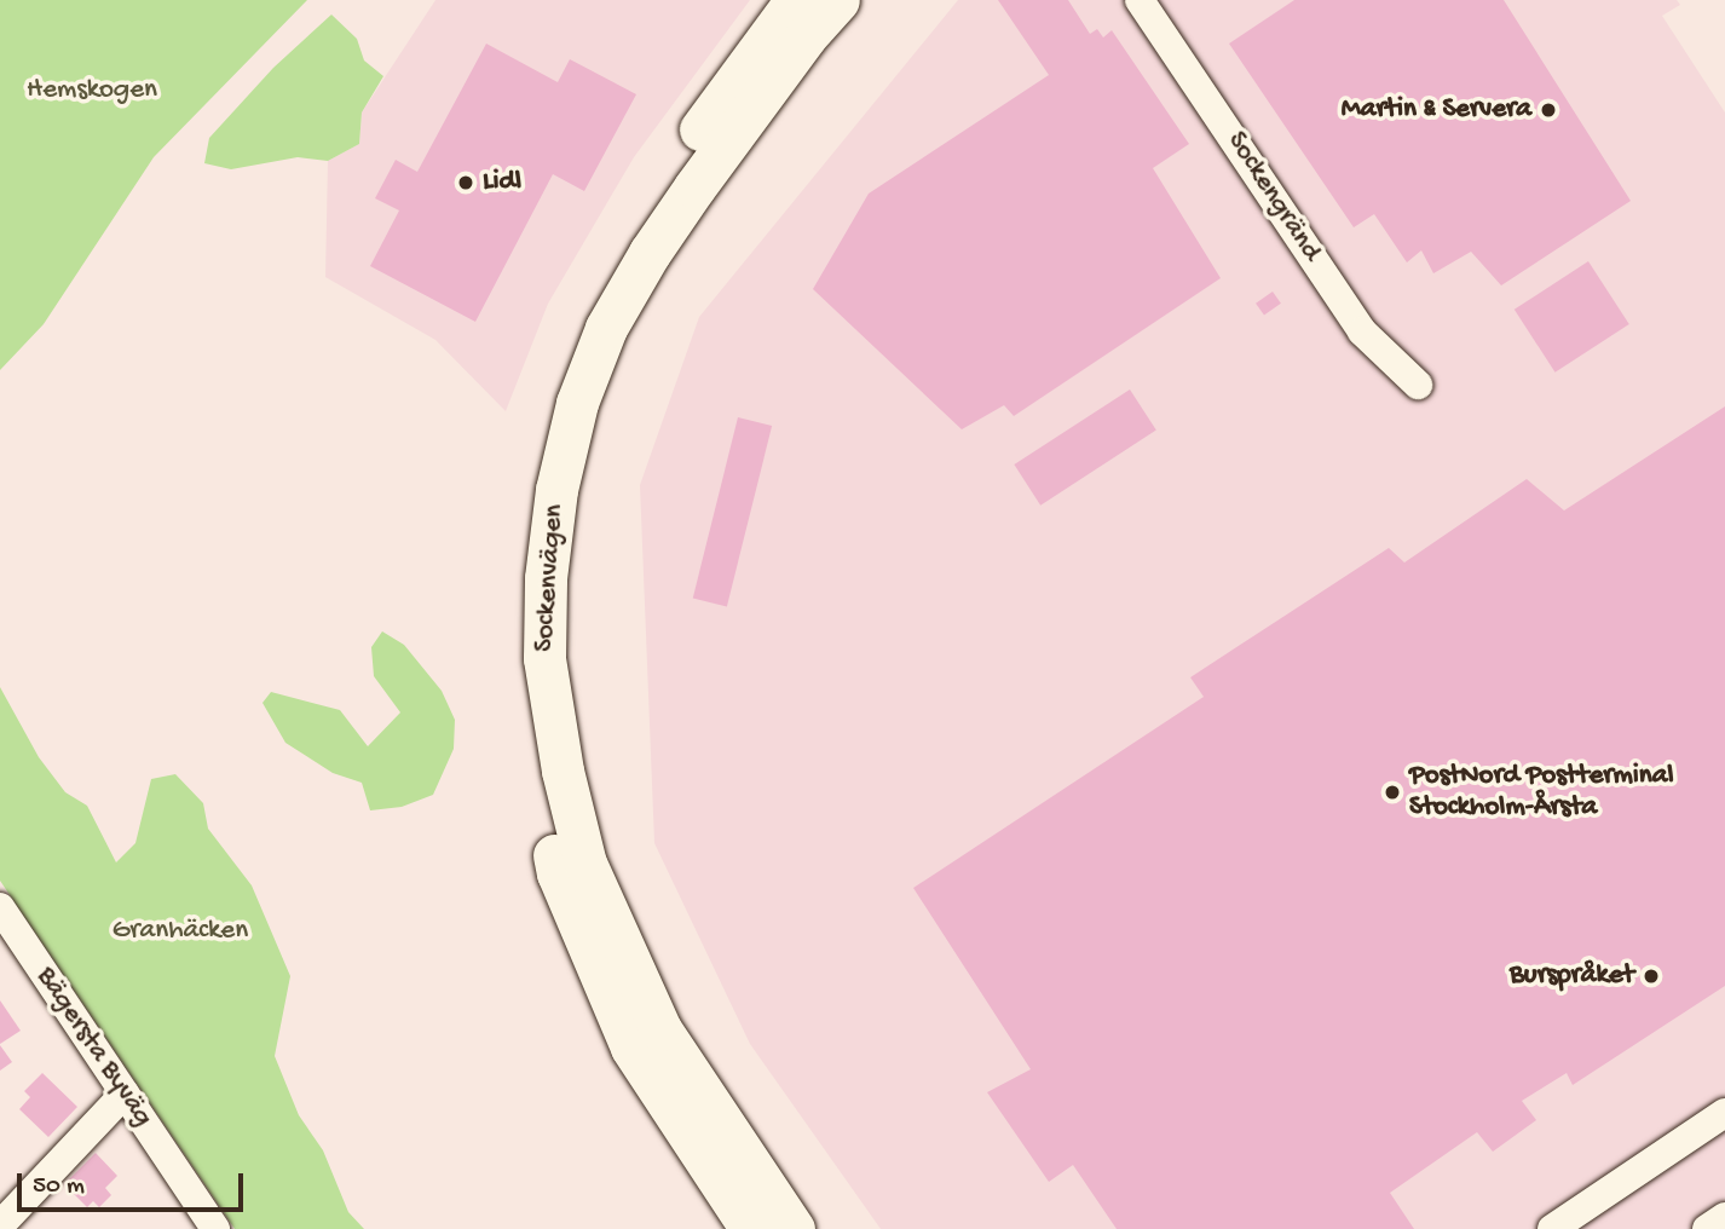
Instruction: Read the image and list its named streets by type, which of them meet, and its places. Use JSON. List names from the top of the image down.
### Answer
{
  "streets": {
    "main road": ["Sockenvägen"],
    "street": ["Sockengränd", "Bägersta Byväg"]
  },
  "parks": ["Hemskogen", "Granhäcken"],
  "places": [
    "Martin & Servera",
    "Lidl",
    "PostNord Postterminal Stockholm-Årsta",
    "Burspråket"
  ],
  "scale_bar": "50 m"
}
